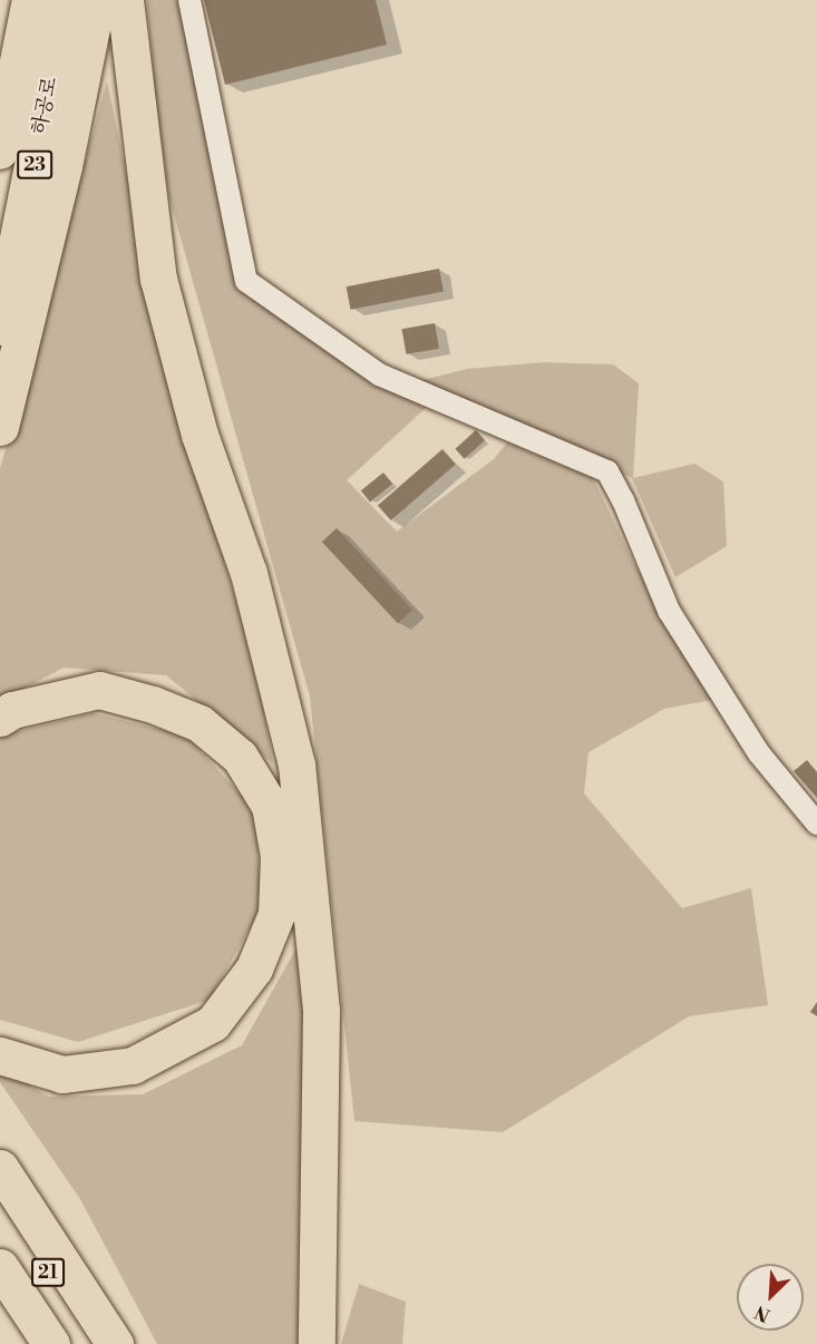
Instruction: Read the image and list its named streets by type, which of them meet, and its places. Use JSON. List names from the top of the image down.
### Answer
{
  "streets": {
    "highway": ["21"],
    "main road": ["하공로", "23"]
  },
  "north": "bottom left"
}
